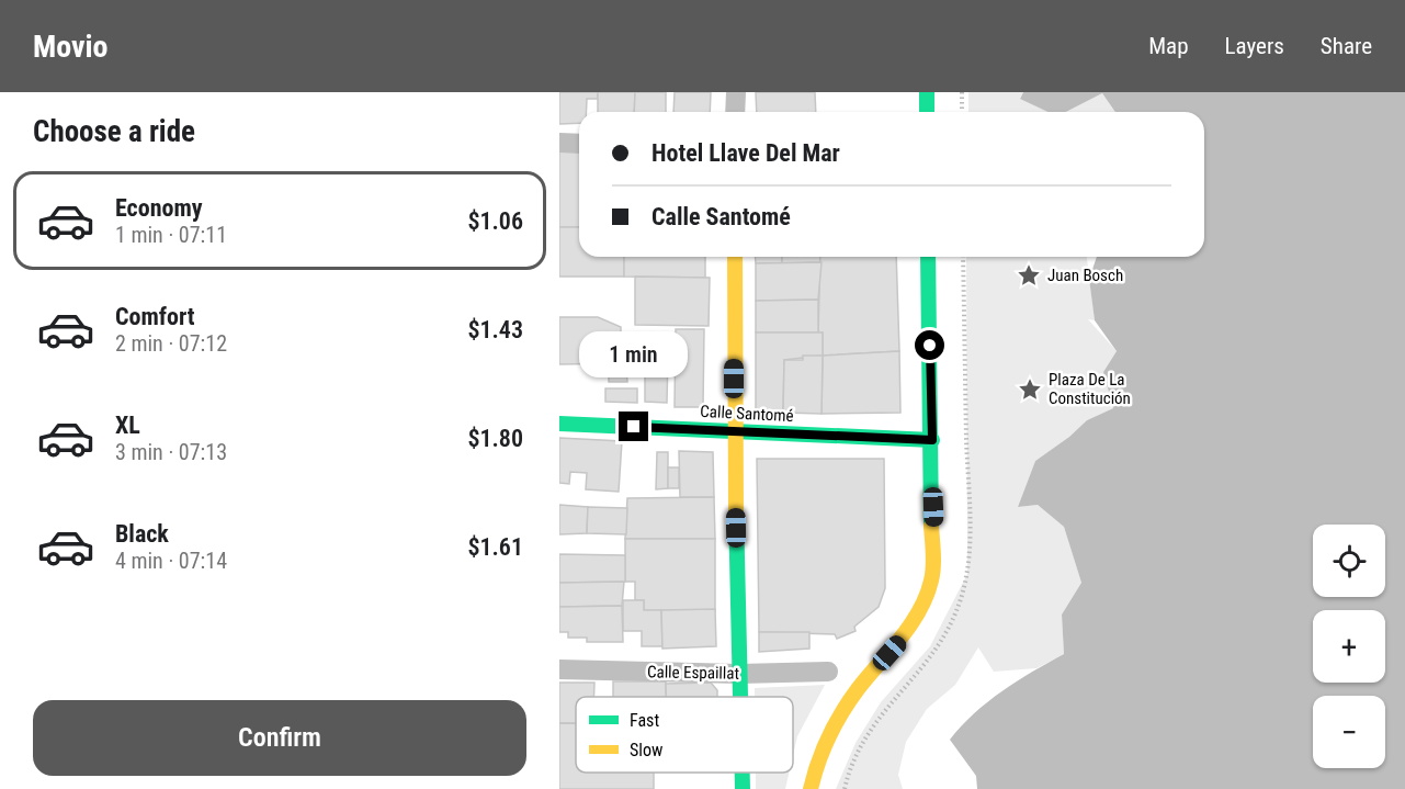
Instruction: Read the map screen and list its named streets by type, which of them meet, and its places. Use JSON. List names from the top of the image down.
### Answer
{
  "streets": {
    "street": ["Calle Santomé", "Calle Espaillat"]
  },
  "places": {
    "place": ["Juan Bosch", "Plaza De La Constitución"]
  },
  "legend": ["Fast", "Slow"],
  "page": {
    "header": "Movio",
    "nav": ["Map", "Layers", "Share"],
    "heading": "Choose a ride",
    "banner": ["Hotel Llave Del Mar", "Calle Santomé"],
    "list": [
      {
        "name": "Economy",
        "note": "1 min · 07:11",
        "value": "$1.06"
      },
      {
        "name": "Comfort",
        "note": "2 min · 07:12",
        "value": "$1.43"
      },
      {
        "name": "XL",
        "note": "3 min · 07:13",
        "value": "$1.80"
      },
      {
        "name": "Black",
        "note": "4 min · 07:14",
        "value": "$1.61"
      }
    ],
    "bubble": "1 min",
    "map_buttons": ["+", "−"],
    "buttons": "Confirm"
  }
}
